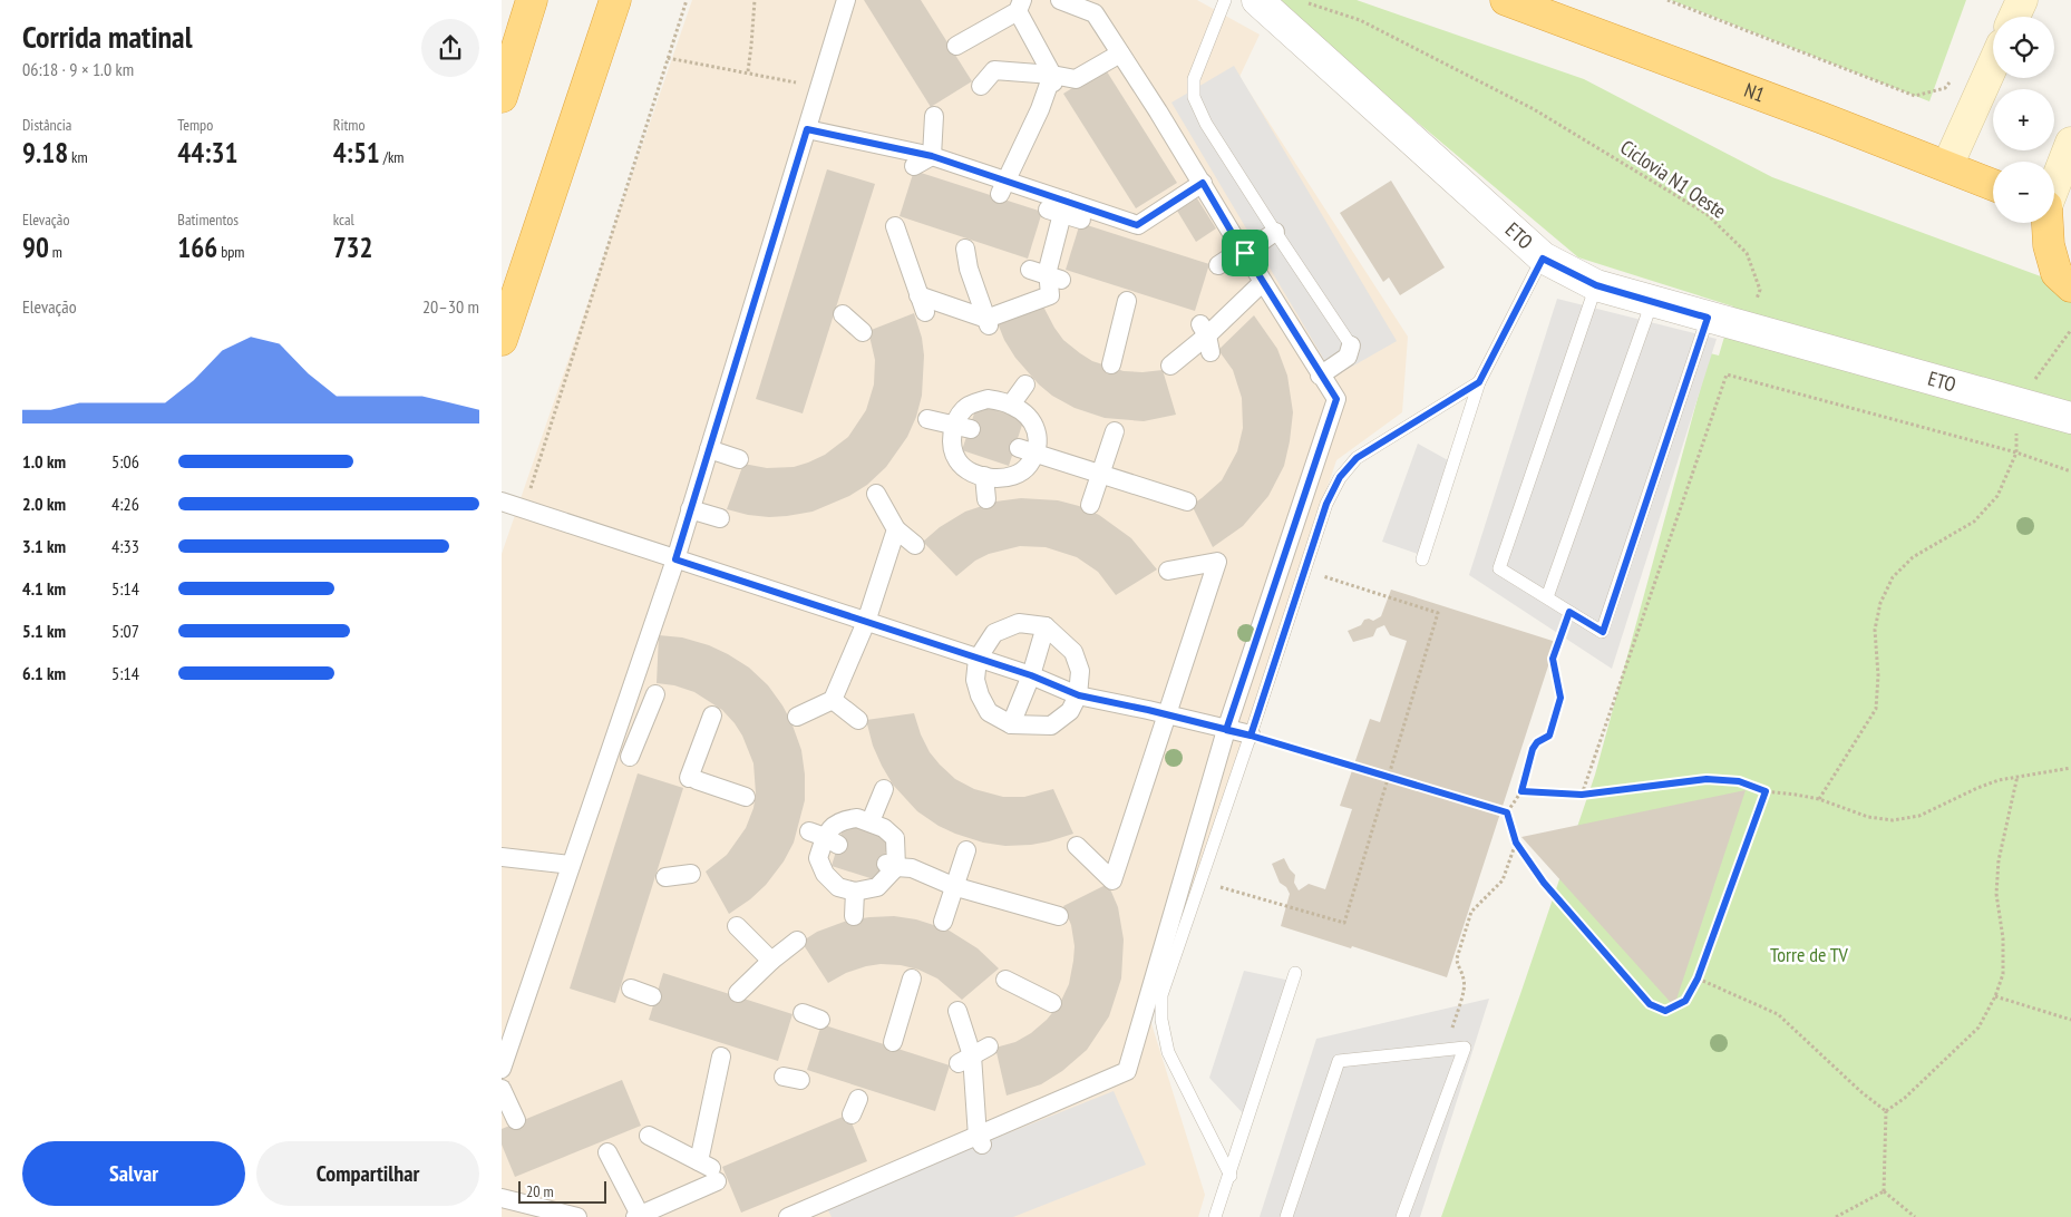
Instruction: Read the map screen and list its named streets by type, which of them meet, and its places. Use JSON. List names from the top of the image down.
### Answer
{
  "streets": {
    "highway": ["N1"],
    "street": ["ETO"],
    "path": ["Ciclovia N1 Oeste"]
  },
  "crossings": [
    ["Ciclovia N1 Oeste", "ETO"]
  ],
  "parks": ["Torre de TV"],
  "scale_bar": "20 m",
  "page": {
    "heading": ["Corrida matinal", "06:18 · 9 × 1.0 km"],
    "map_buttons": ["+", "−"],
    "stats": [
      ["Distância", "9.18 km"],
      ["Tempo", "44:31"],
      ["Ritmo", "4:51 /km"],
      ["Elevação", "90 m"],
      ["Batimentos", "166 bpm"],
      ["kcal", "732"]
    ],
    "chart": ["Elevação", "20–30 m"],
    "list": [
      {
        "name": "1.0 km",
        "note": "5:06"
      },
      {
        "name": "2.0 km",
        "note": "4:26"
      },
      {
        "name": "3.1 km",
        "note": "4:33"
      },
      {
        "name": "4.1 km",
        "note": "5:14"
      },
      {
        "name": "5.1 km",
        "note": "5:07"
      },
      {
        "name": "6.1 km",
        "note": "5:14"
      }
    ],
    "buttons": ["Salvar", "Compartilhar"],
    "scale": "20 m"
  }
}
